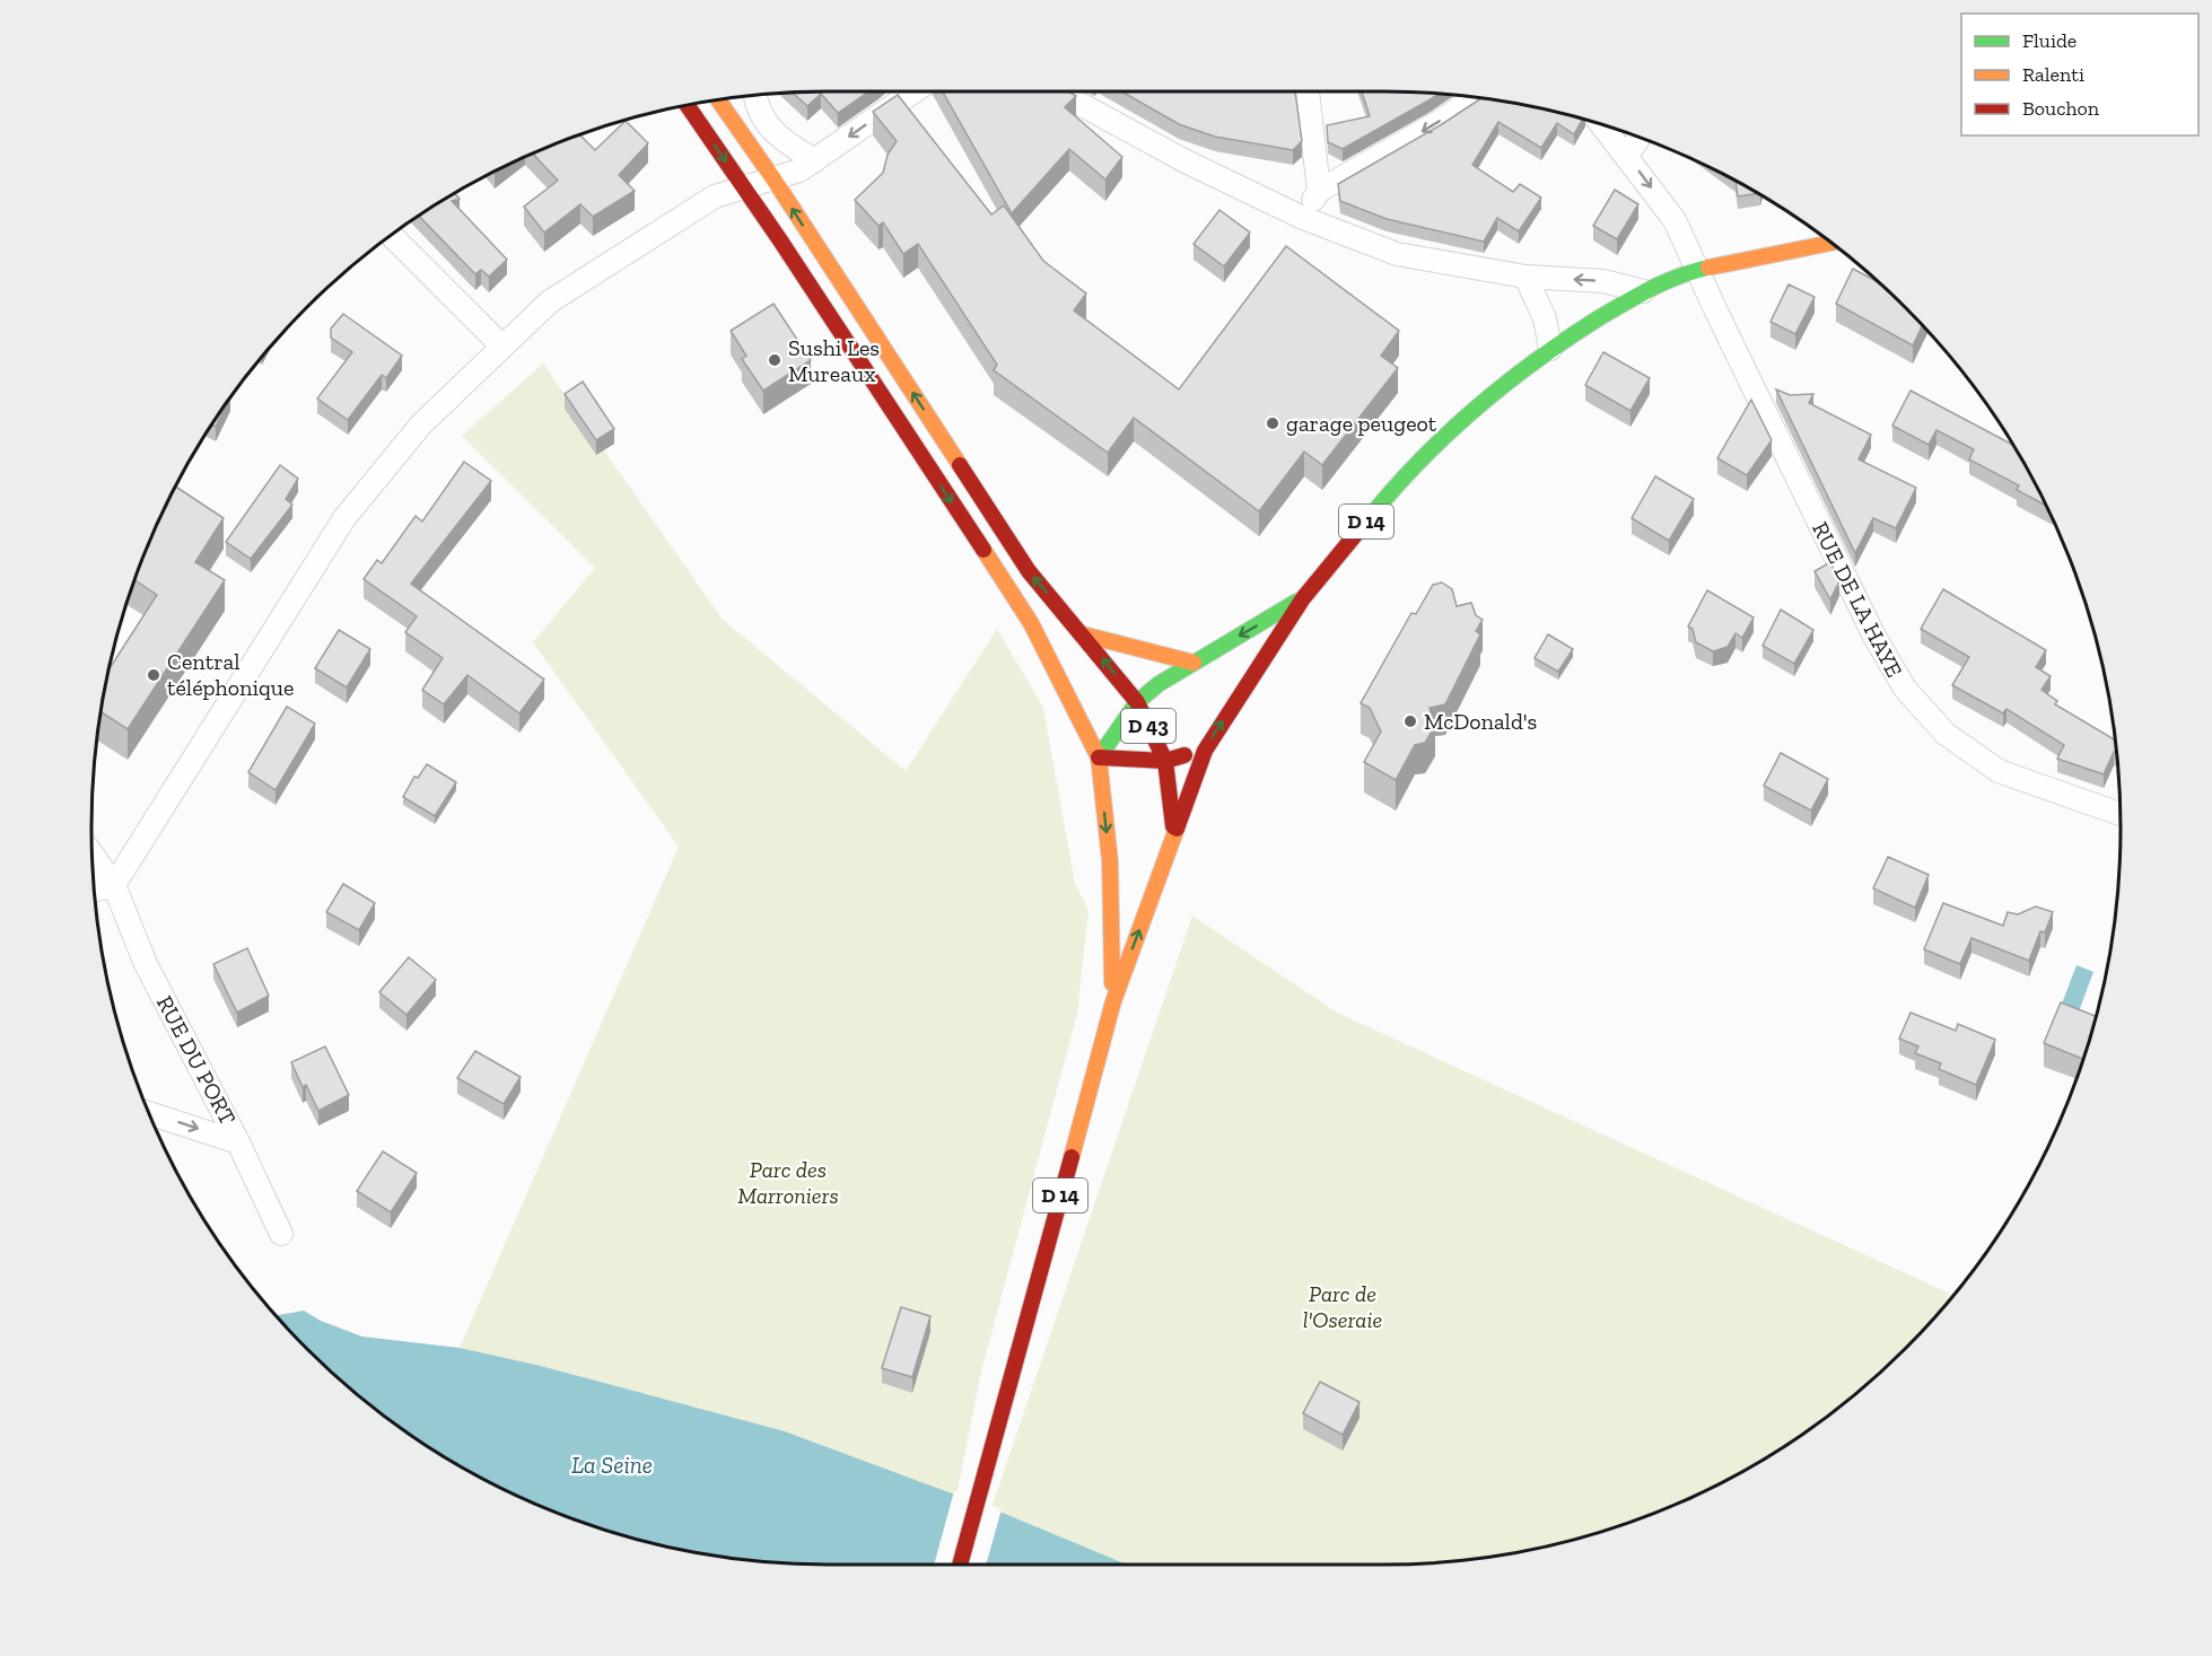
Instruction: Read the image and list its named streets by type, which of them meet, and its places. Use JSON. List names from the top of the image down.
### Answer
{
  "streets": {
    "main road": ["D 14", "D 43"],
    "street": ["RUE DE LA HAYE", "RUE DU PORT"]
  },
  "crossings": [
    ["D 14", "RUE DE LA HAYE"],
    ["D 14", "D 43"]
  ],
  "water": ["La Seine"],
  "parks": ["Parc des Marroniers", "Parc de l'Oseraie"],
  "places": [
    "Sushi Les Mureaux",
    "garage peugeot",
    "Central téléphonique",
    "McDonald's"
  ],
  "legend": ["Fluide", "Ralenti", "Bouchon"]
}
